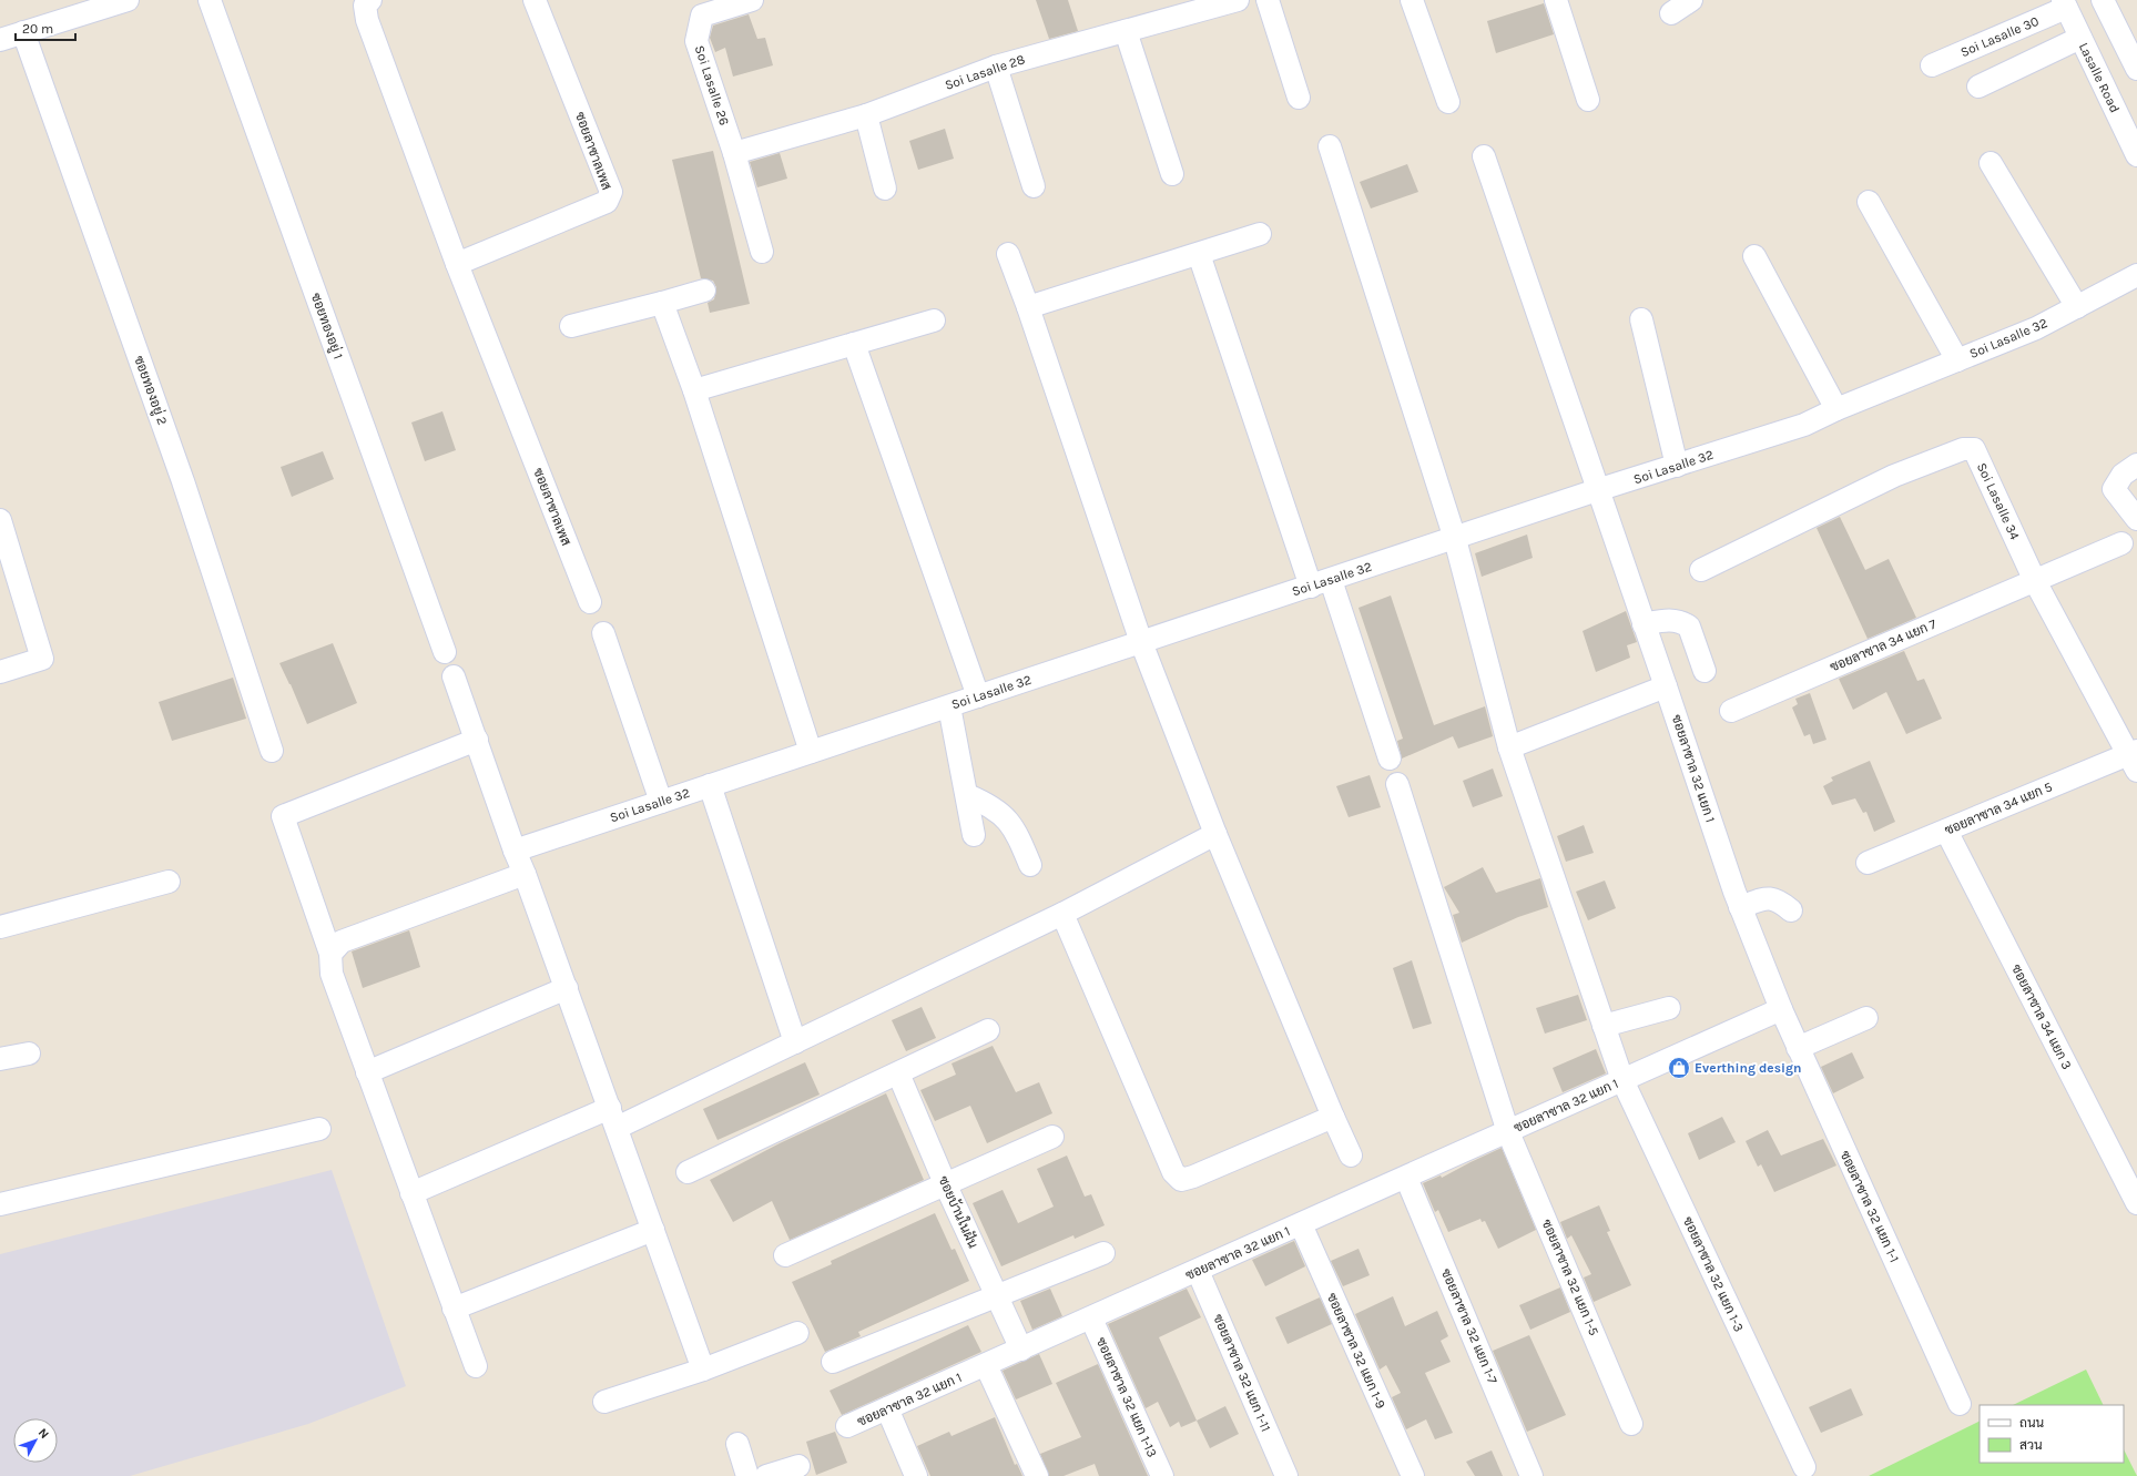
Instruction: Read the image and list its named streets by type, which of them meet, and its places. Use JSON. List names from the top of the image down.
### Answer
{
  "streets": {
    "street": [
      "Soi Lasalle 30",
      "Soi Lasalle 28",
      "Lasalle Road",
      "Soi Lasalle 26",
      "ซอยลาซาลเพส",
      "ซอยทองอยู่ 1",
      "Soi Lasalle 32",
      "ซอยทองอยู่ 2",
      "Soi Lasalle 34",
      "ซอยลาซาล 34 แยก 7",
      "ซอยลาซาล 32 แยก 1",
      "ซอยลาซาล 34 แยก 5",
      "ซอยลาซาล 34 แยก 3",
      "ซอยลาซาล 32 แยก 1-1",
      "ซอยบ้านในฝัน",
      "ซอยลาซาล 32 แยก 1-3",
      "ซอยลาซาล 32 แยก 1-5",
      "ซอยลาซาล 32 แยก 1-7",
      "ซอยลาซาล 32 แยก 1-9",
      "ซอยลาซาล 32 แยก 1-11",
      "ซอยลาซาล 32 แยก 1-13"
    ]
  },
  "crossings": [
    ["Soi Lasalle 30", "Lasalle Road"],
    ["Soi Lasalle 28", "Soi Lasalle 26"],
    ["Soi Lasalle 32", "ซอยลาซาล 32 แยก 1"],
    ["Soi Lasalle 32", "ซอยลาซาล 32 แยก 1-3"],
    ["Soi Lasalle 34", "ซอยลาซาล 34 แยก 7"],
    ["Soi Lasalle 34", "ซอยลาซาล 34 แยก 5"],
    ["ซอยลาซาล 32 แยก 1", "ซอยลาซาล 32 แยก 1-1"],
    ["ซอยลาซาล 32 แยก 1", "ซอยบ้านในฝัน"],
    ["ซอยลาซาล 32 แยก 1", "ซอยลาซาล 32 แยก 1-3"],
    ["ซอยลาซาล 32 แยก 1", "ซอยลาซาล 32 แยก 1-5"],
    ["ซอยลาซาล 32 แยก 1", "ซอยลาซาล 32 แยก 1-7"],
    ["ซอยลาซาล 32 แยก 1", "ซอยลาซาล 32 แยก 1-9"],
    ["ซอยลาซาล 32 แยก 1", "ซอยลาซาล 32 แยก 1-11"],
    ["ซอยลาซาล 32 แยก 1", "ซอยลาซาล 32 แยก 1-13"],
    ["ซอยลาซาล 34 แยก 5", "ซอยลาซาล 34 แยก 3"]
  ],
  "places": {
    "shop": ["Everthing design"]
  },
  "legend": ["ถนน", "สวน"],
  "scale_bar": "20 m",
  "north": "top right"
}
